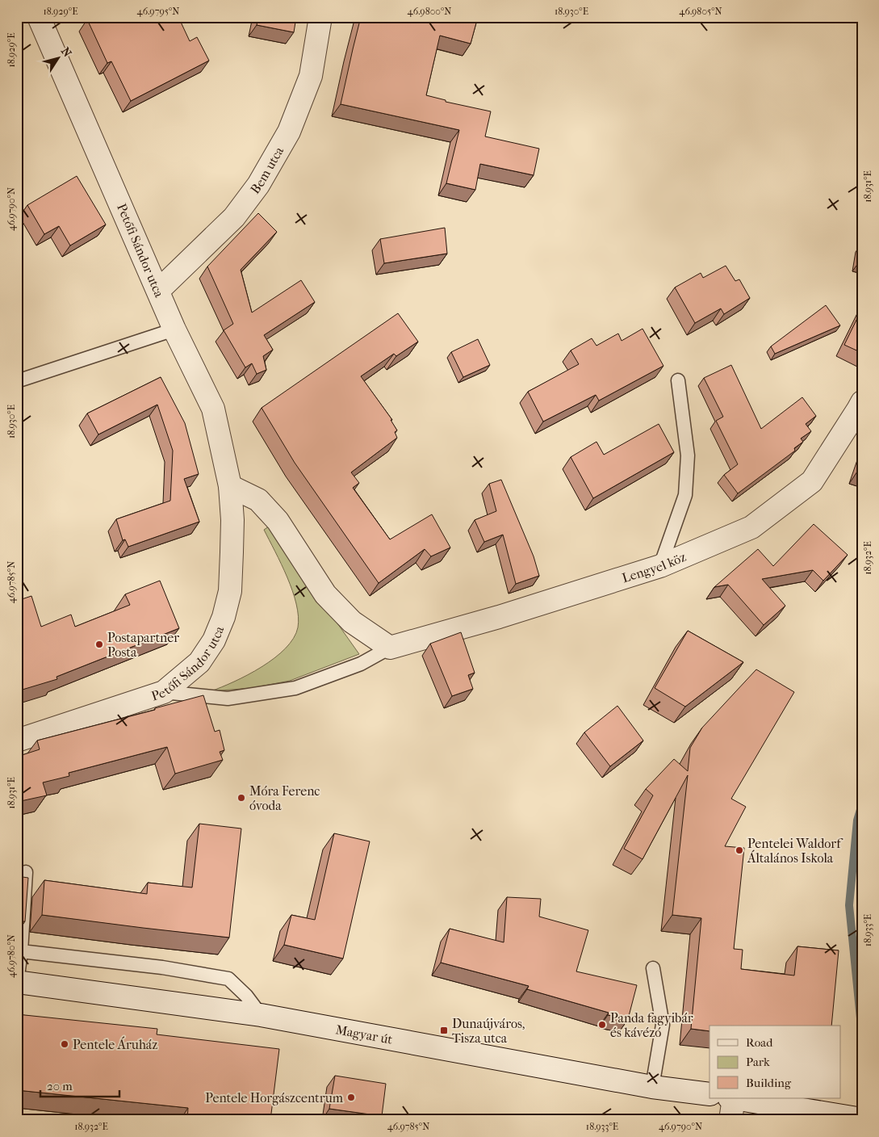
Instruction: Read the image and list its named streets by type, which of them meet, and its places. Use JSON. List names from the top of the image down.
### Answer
{
  "streets": {
    "street": [
      "Bem utca",
      "Petőfi Sándor utca",
      "Lengyel köz",
      "Magyar út"
    ]
  },
  "crossings": [
    ["Bem utca", "Petőfi Sándor utca"]
  ],
  "places": {
    "other": [
      "Postapartner Posta",
      "Móra Ferenc óvoda",
      "Pentelei Waldorf Általános Iskola",
      "Panda fagyibár és kávézó",
      "Pentele Áruház",
      "Pentele Horgászcentrum"
    ],
    "transit": ["Dunaújváros, Tisza utca"]
  },
  "legend": ["Road", "Park", "Building"],
  "scale_bar": "20 m",
  "north": "top right",
  "coordinates": [
    "18.929°E",
    "46.9795°N",
    "46.9800°N",
    "18.930°E",
    "46.9805°N",
    "18.931°E",
    "46.9790°N",
    "18.932°E",
    "46.9785°N",
    "18.933°E",
    "46.9780°N"
  ]
}
